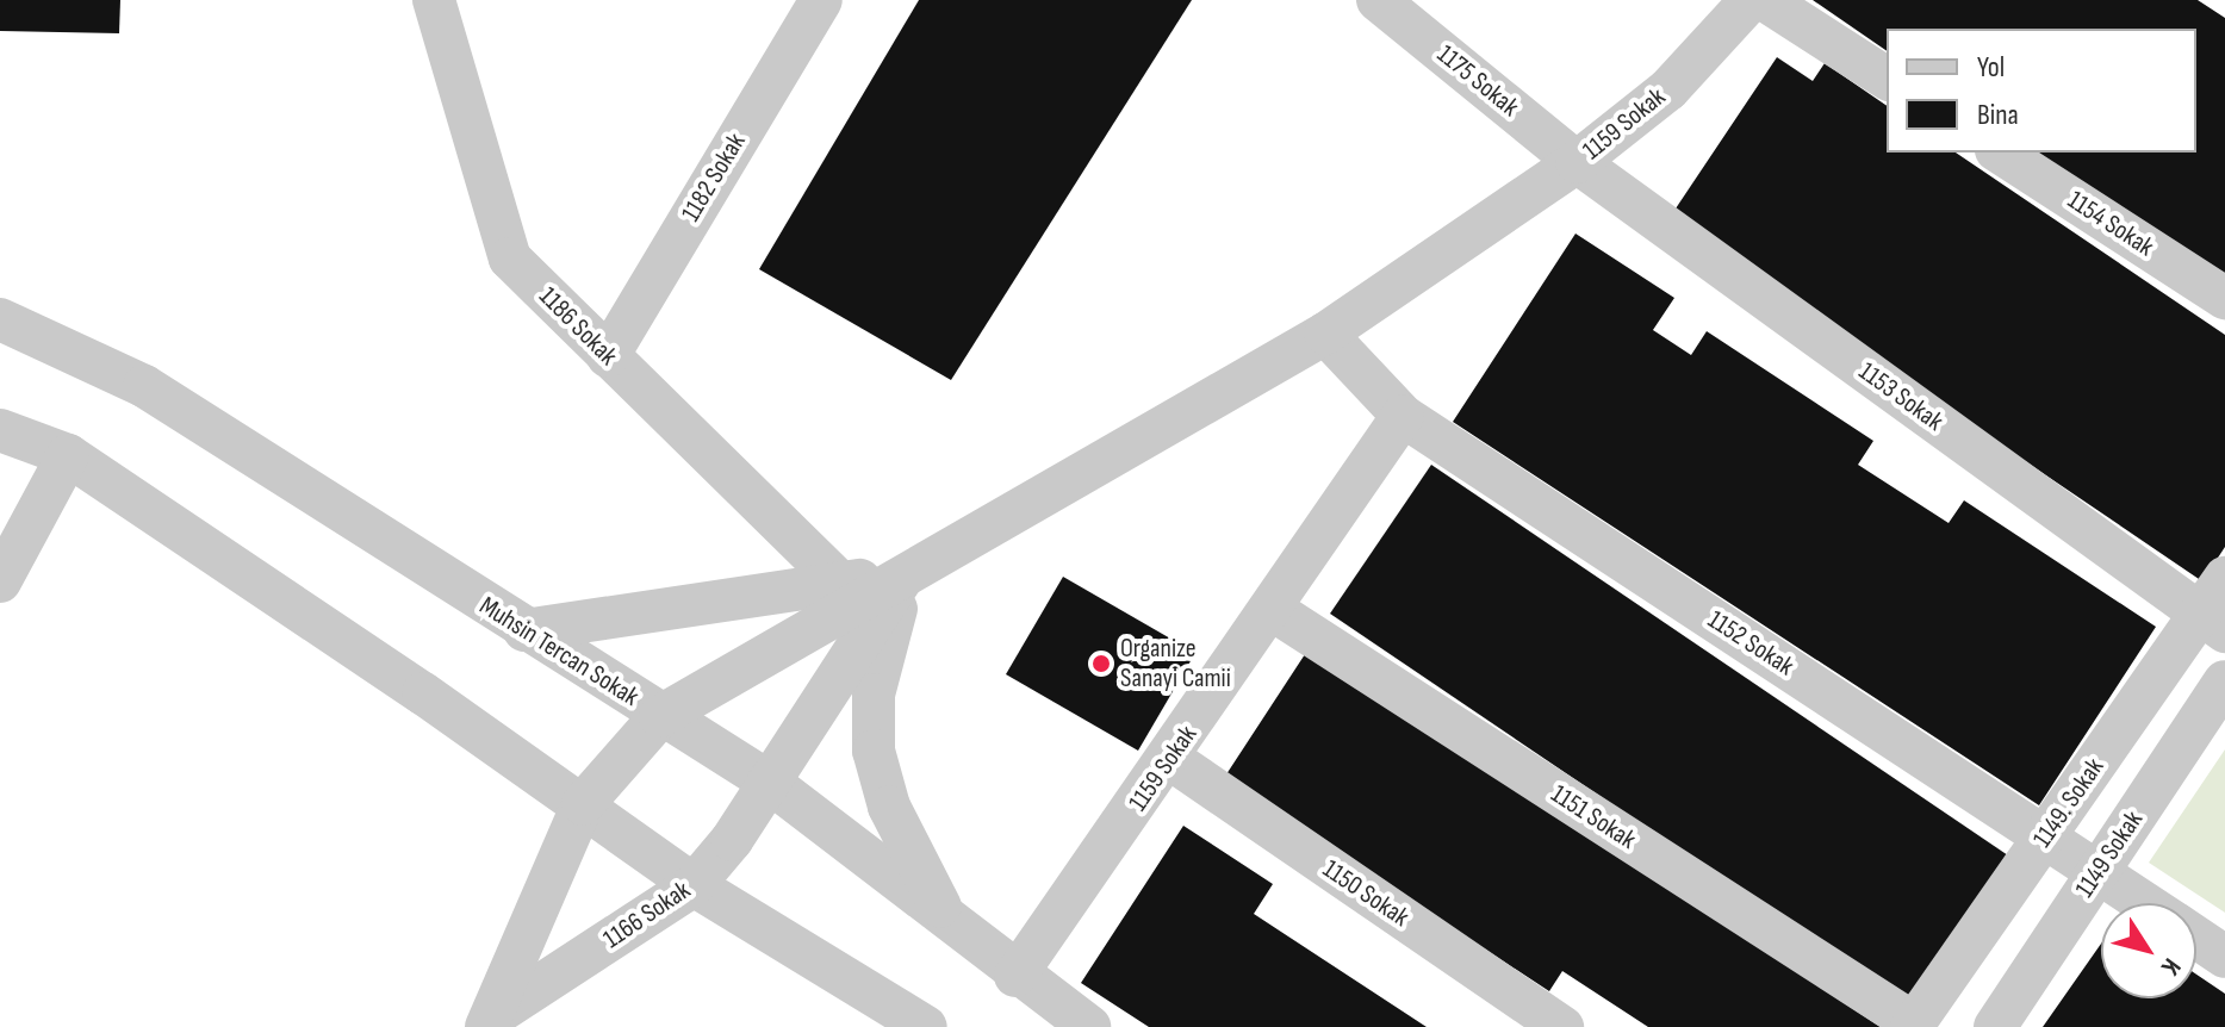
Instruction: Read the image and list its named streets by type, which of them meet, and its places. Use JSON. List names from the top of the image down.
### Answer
{
  "streets": {
    "street": [
      "1175 Sokak",
      "1159 Sokak",
      "1182 Sokak",
      "1154 Sokak",
      "1186 Sokak",
      "1153 Sokak",
      "1152 Sokak",
      "Muhsin Tercan Sokak",
      "1149. Sokak",
      "1151 Sokak",
      "1149 Sokak",
      "1150 Sokak",
      "1166 Sokak"
    ]
  },
  "crossings": [
    ["1175 Sokak", "1159 Sokak"],
    ["1175 Sokak", "1153 Sokak"],
    ["1159 Sokak", "1153 Sokak"],
    ["1159 Sokak", "1152 Sokak"],
    ["1159 Sokak", "Muhsin Tercan Sokak"],
    ["1159 Sokak", "1151 Sokak"],
    ["1159 Sokak", "1150 Sokak"],
    ["1159 Sokak", "1166 Sokak"],
    ["1182 Sokak", "1186 Sokak"],
    ["1153 Sokak", "1149. Sokak"],
    ["1152 Sokak", "1149. Sokak"],
    ["1152 Sokak", "1149 Sokak"],
    ["Muhsin Tercan Sokak", "1166 Sokak"],
    ["1149. Sokak", "1151 Sokak"]
  ],
  "places": ["Organize Sanayi Camii"],
  "legend": ["Yol", "Bina"],
  "north": "bottom right"
}
